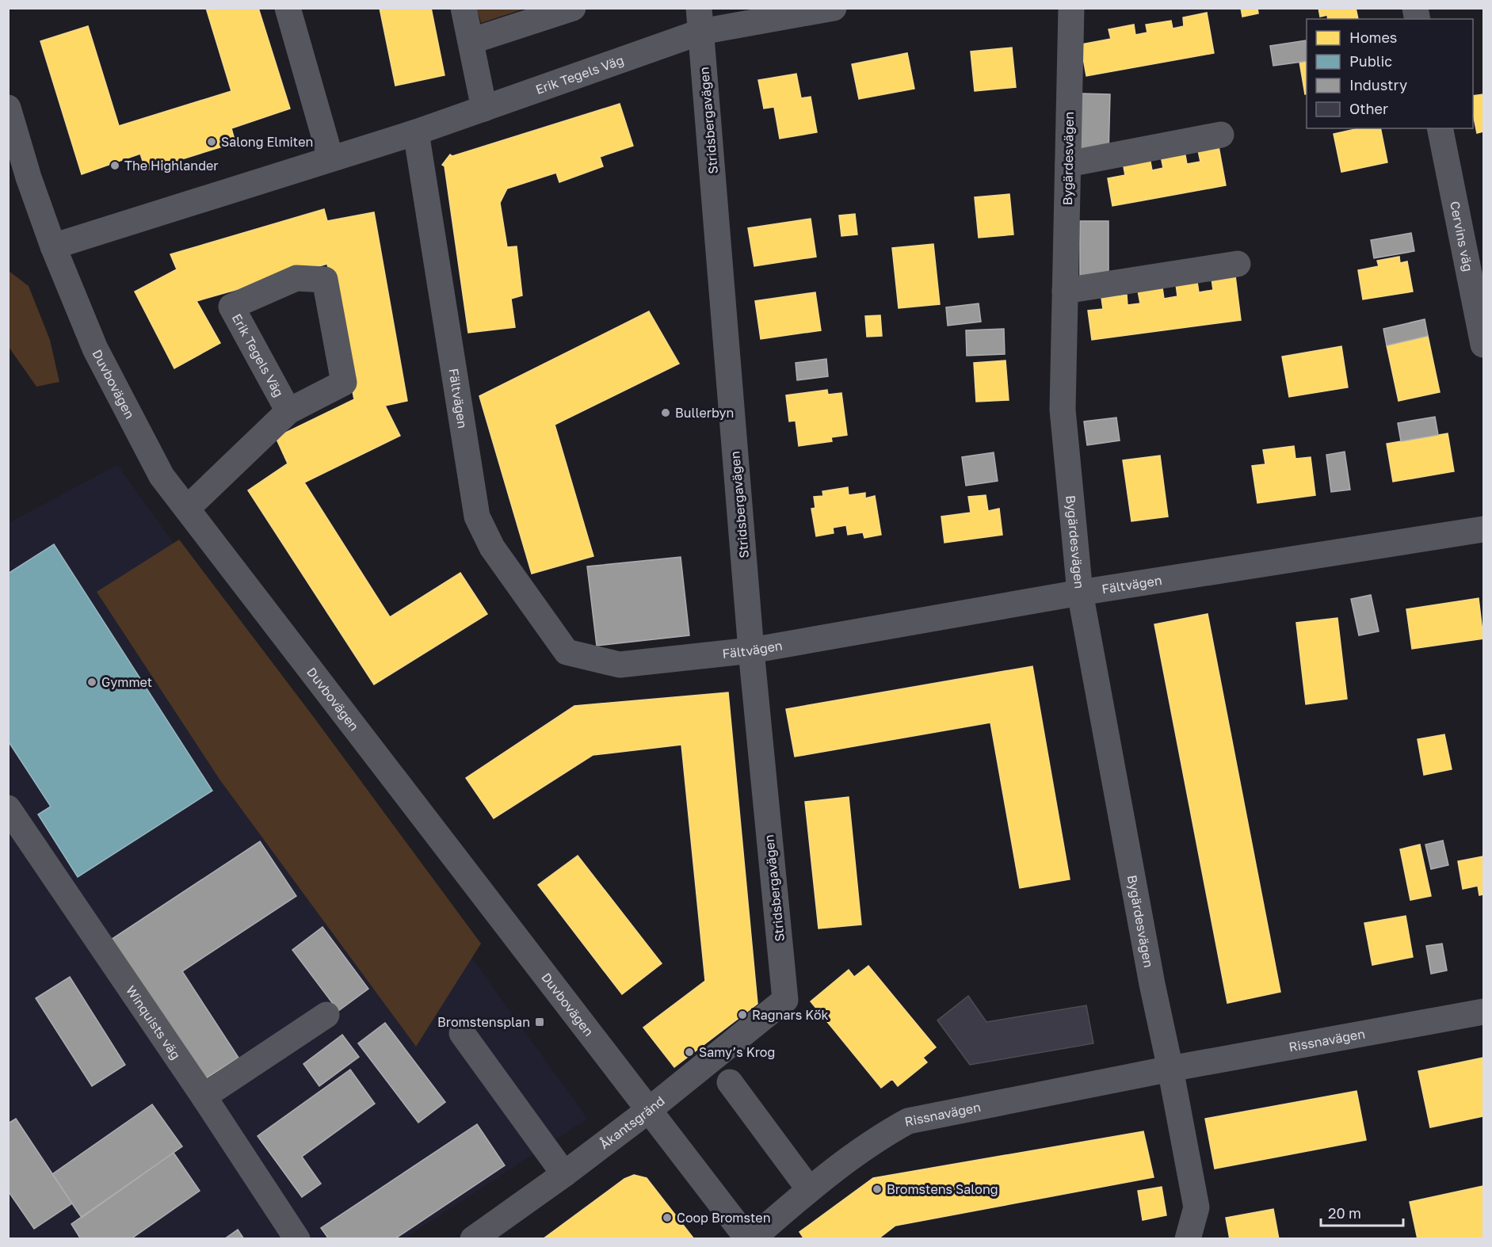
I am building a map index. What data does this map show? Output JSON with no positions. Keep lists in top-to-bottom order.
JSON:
{
  "streets": {
    "street": [
      "Erik Tegels Väg",
      "Stridsbergavägen",
      "Bygärdesvägen",
      "Cervins väg",
      "Duvbovägen",
      "Fältvägen",
      "Winquists väg",
      "Rissnavägen",
      "Åkantsgränd"
    ]
  },
  "crossings": [
    ["Erik Tegels Väg", "Stridsbergavägen"],
    ["Erik Tegels Väg", "Duvbovägen"],
    ["Erik Tegels Väg", "Fältvägen"],
    ["Stridsbergavägen", "Fältvägen"],
    ["Stridsbergavägen", "Åkantsgränd"],
    ["Bygärdesvägen", "Fältvägen"],
    ["Bygärdesvägen", "Rissnavägen"],
    ["Duvbovägen", "Åkantsgränd"]
  ],
  "places": {
    "other": [
      "Salong Elmiten",
      "The Highlander",
      "Bullerbyn",
      "Gymmet",
      "Ragnars Kök",
      "Samy’s Krog",
      "Bromstens Salong",
      "Coop Bromsten"
    ],
    "transit": ["Bromstensplan"]
  },
  "legend": [
    "Homes",
    "Public",
    "Industry",
    "Other"
  ],
  "scale_bar": "20 m"
}
